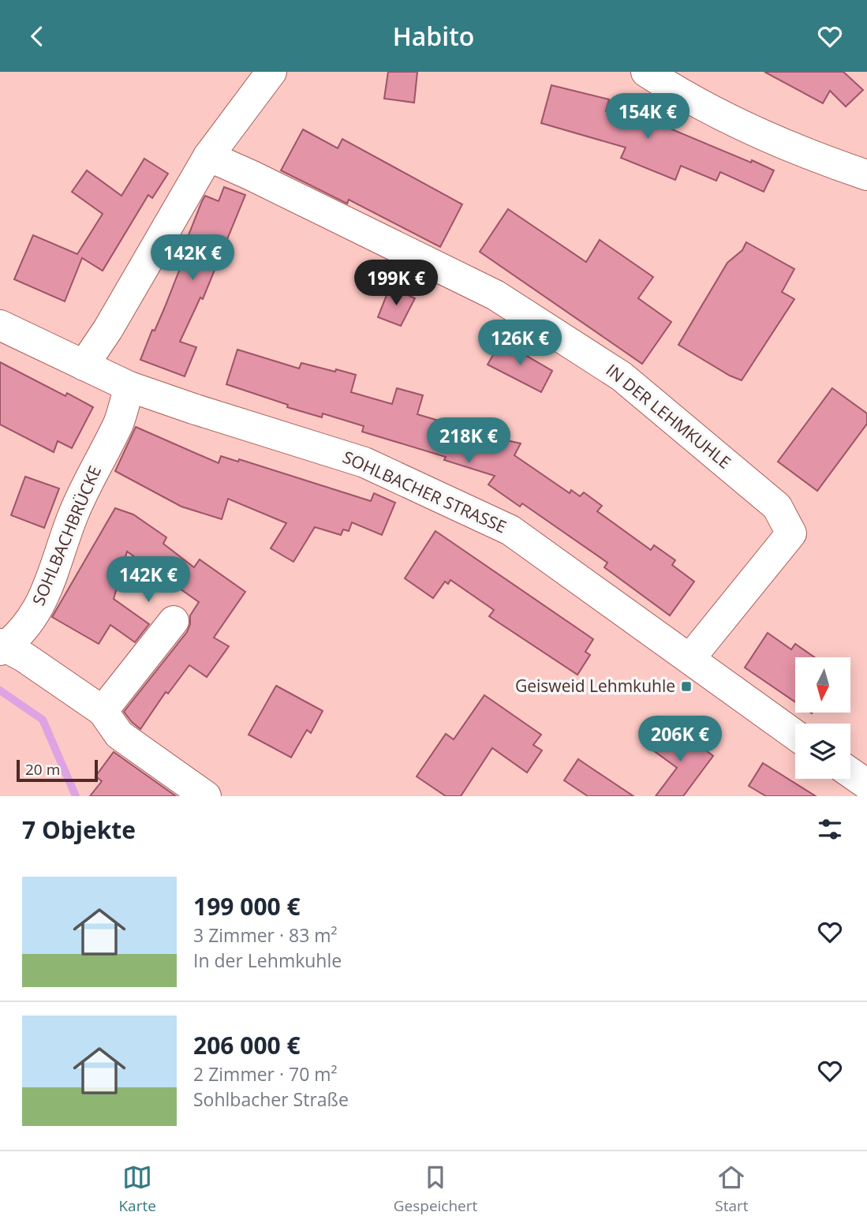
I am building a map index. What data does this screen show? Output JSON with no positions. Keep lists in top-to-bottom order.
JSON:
{
  "streets": {
    "street": ["IN DER LEHMKUHLE", "SOHLBACHER STRASSE", "SOHLBACHBRÜCKE"]
  },
  "crossings": [
    ["IN DER LEHMKUHLE", "SOHLBACHER STRASSE"],
    ["SOHLBACHER STRASSE", "SOHLBACHBRÜCKE"]
  ],
  "places": {
    "transit": ["Geisweid Lehmkuhle"]
  },
  "scale_bar": "20 m",
  "north": "bottom",
  "page": {
    "header": "Habito",
    "price": [
      "154K €",
      "142K €",
      "199K €",
      "126K €",
      "218K €",
      "142K €",
      "206K €"
    ],
    "scale": "20 m",
    "heading": "7 Objekte",
    "list": [
      {
        "name": "199 000 €",
        "note": "3 Zimmer · 83 m² · In der Lehmkuhle"
      },
      {
        "name": "206 000 €",
        "note": "2 Zimmer · 70 m² · Sohlbacher Straße"
      }
    ],
    "tabs": ["Karte", "Gespeichert", "Start"]
  }
}
